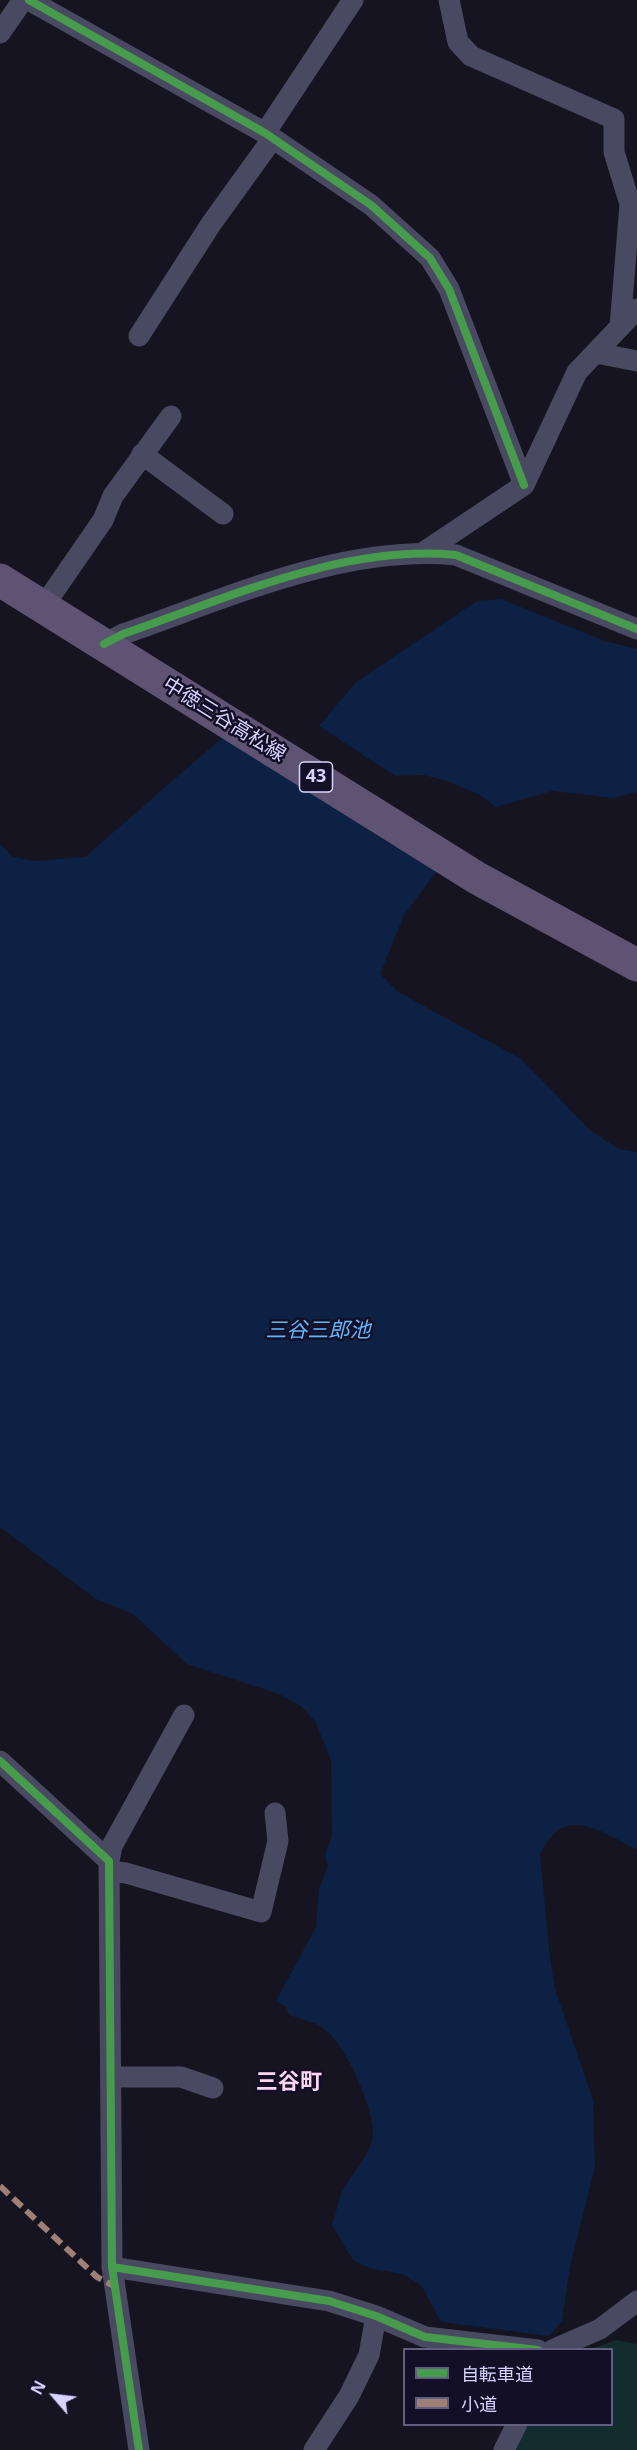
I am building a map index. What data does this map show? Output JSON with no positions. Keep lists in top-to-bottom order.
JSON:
{
  "streets": {
    "main road": ["中徳三谷高松線", "43"]
  },
  "districts": ["三谷町"],
  "water": ["三谷三郎池"],
  "legend": ["自転車道", "小道"],
  "north": "top left"
}
